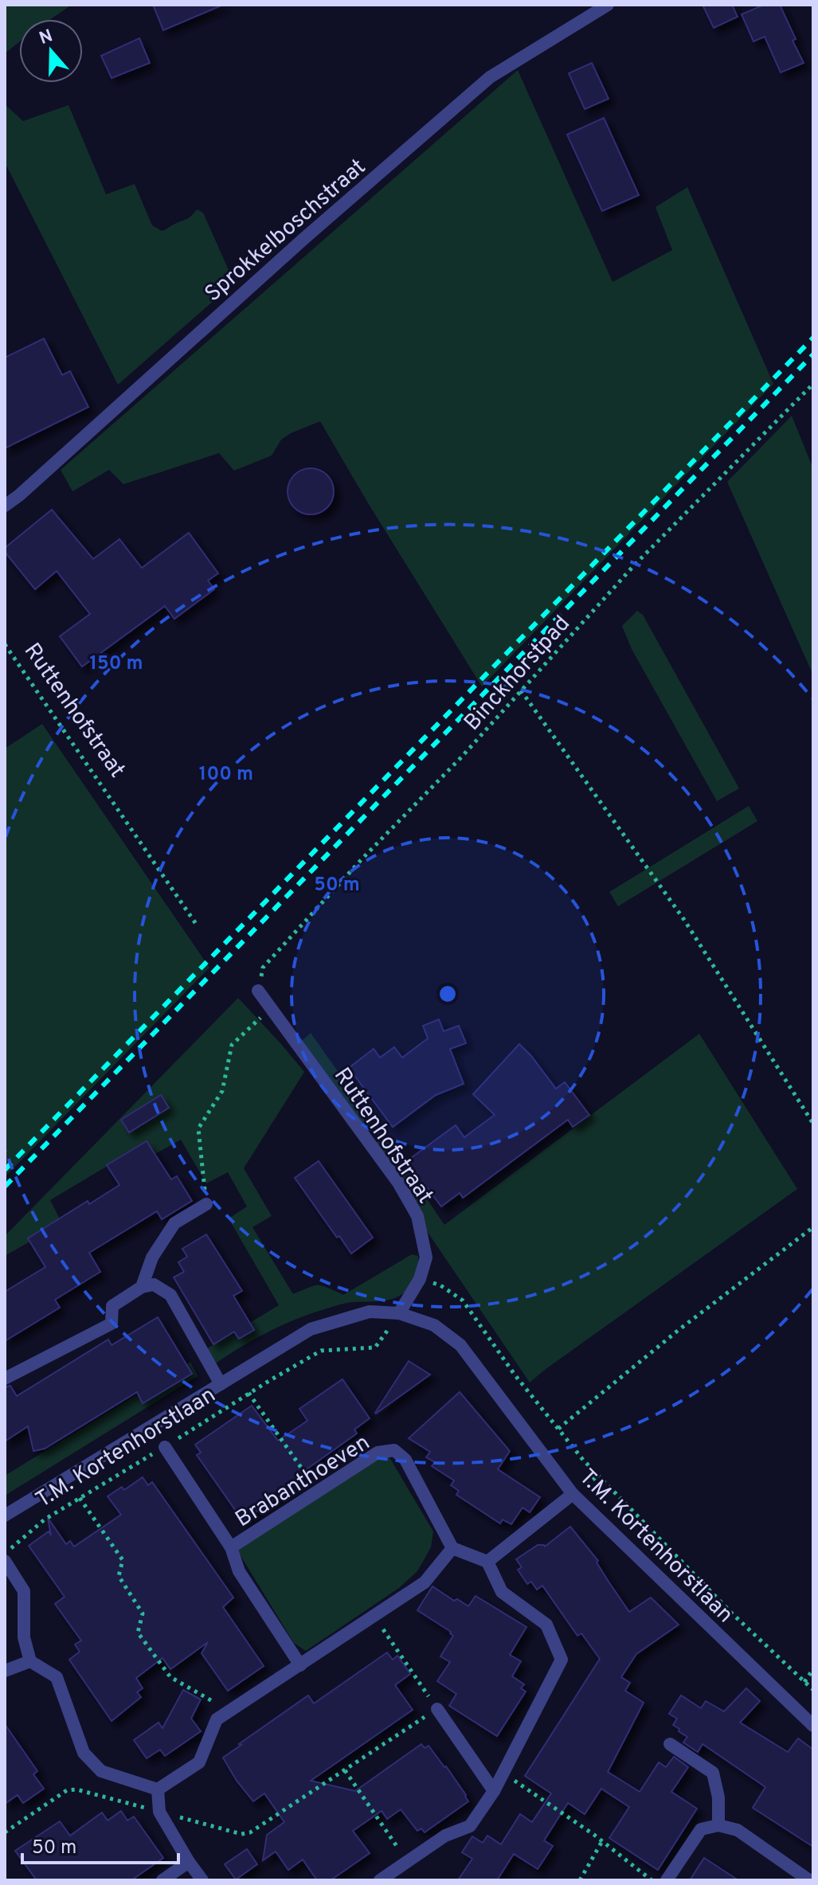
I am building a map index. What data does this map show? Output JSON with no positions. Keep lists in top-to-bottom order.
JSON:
{
  "streets": {
    "street": [
      "Sprokkelboschstraat",
      "Ruttenhofstraat",
      "T.M. Kortenhorstlaan",
      "Brabanthoeven"
    ],
    "path": ["Binckhorstpad"]
  },
  "crossings": [
    ["Binckhorstpad", "Ruttenhofstraat"],
    ["Ruttenhofstraat", "T.M. Kortenhorstlaan"],
    ["T.M. Kortenhorstlaan", "Brabanthoeven"]
  ],
  "scale_bar": "50 m",
  "north": "top",
  "rings": ["150 m", "100 m", "50 m"]
}
